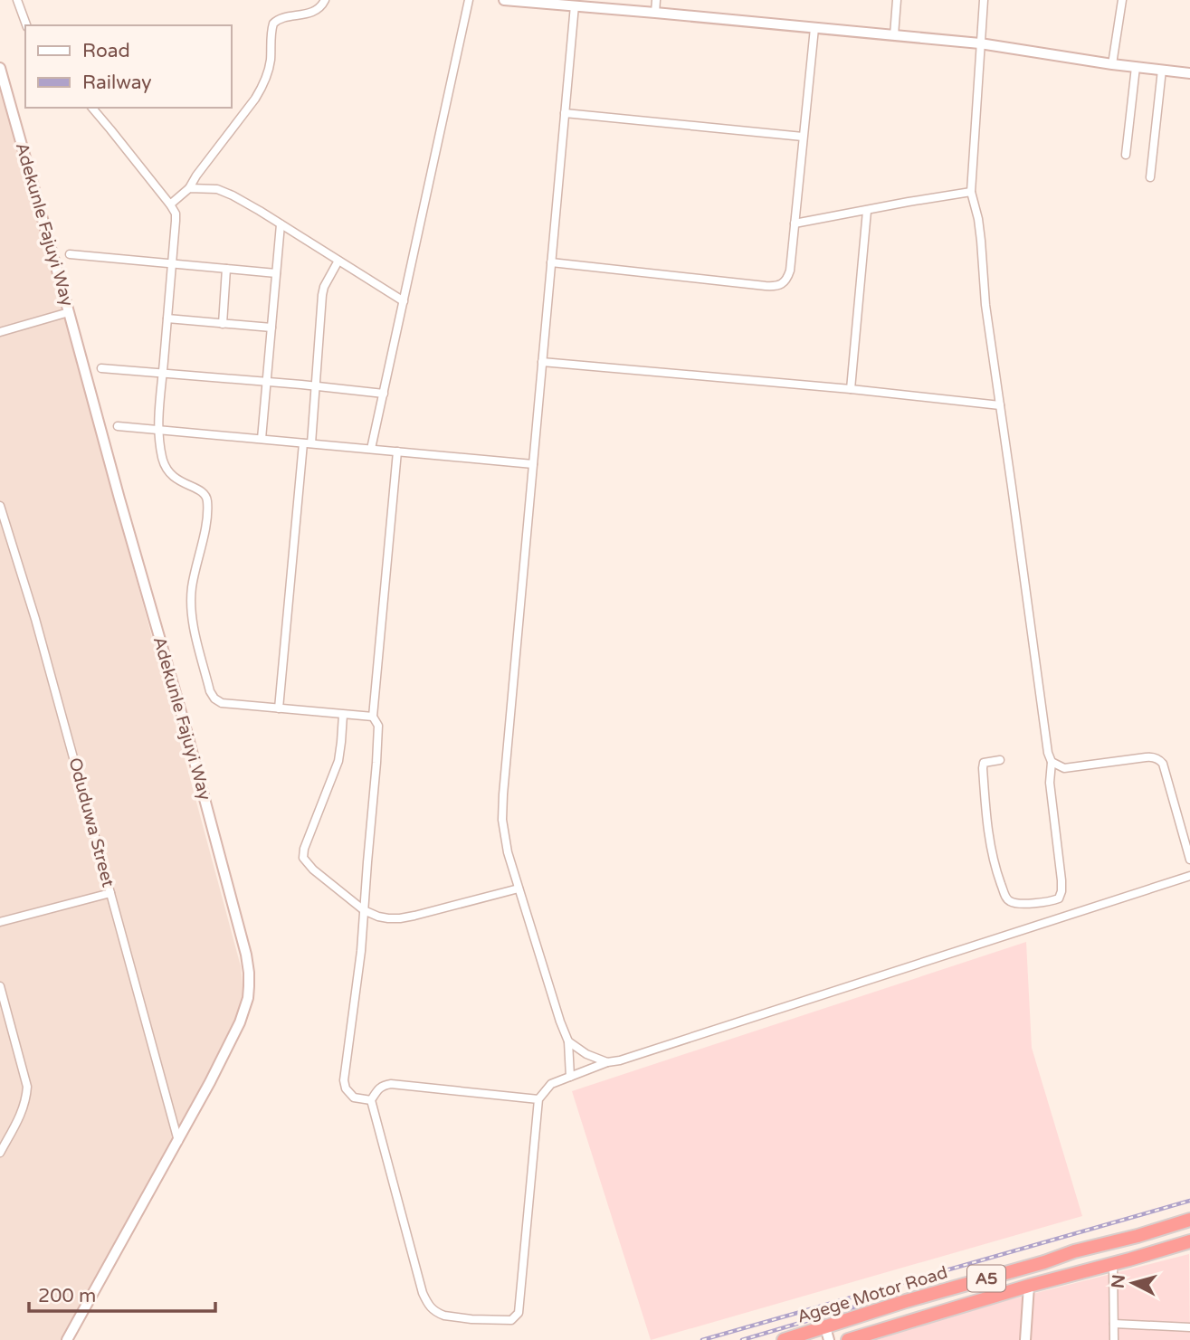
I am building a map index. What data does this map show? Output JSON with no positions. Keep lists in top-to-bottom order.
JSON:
{
  "streets": {
    "highway": ["A5", "Agege Motor Road"],
    "street": ["Adekunle Fajuyi Way", "Oduduwa Street"]
  },
  "crossings": [
    ["Adekunle Fajuyi Way", "Oduduwa Street"]
  ],
  "legend": ["Road", "Railway"],
  "scale_bar": "200 m",
  "north": "left"
}
